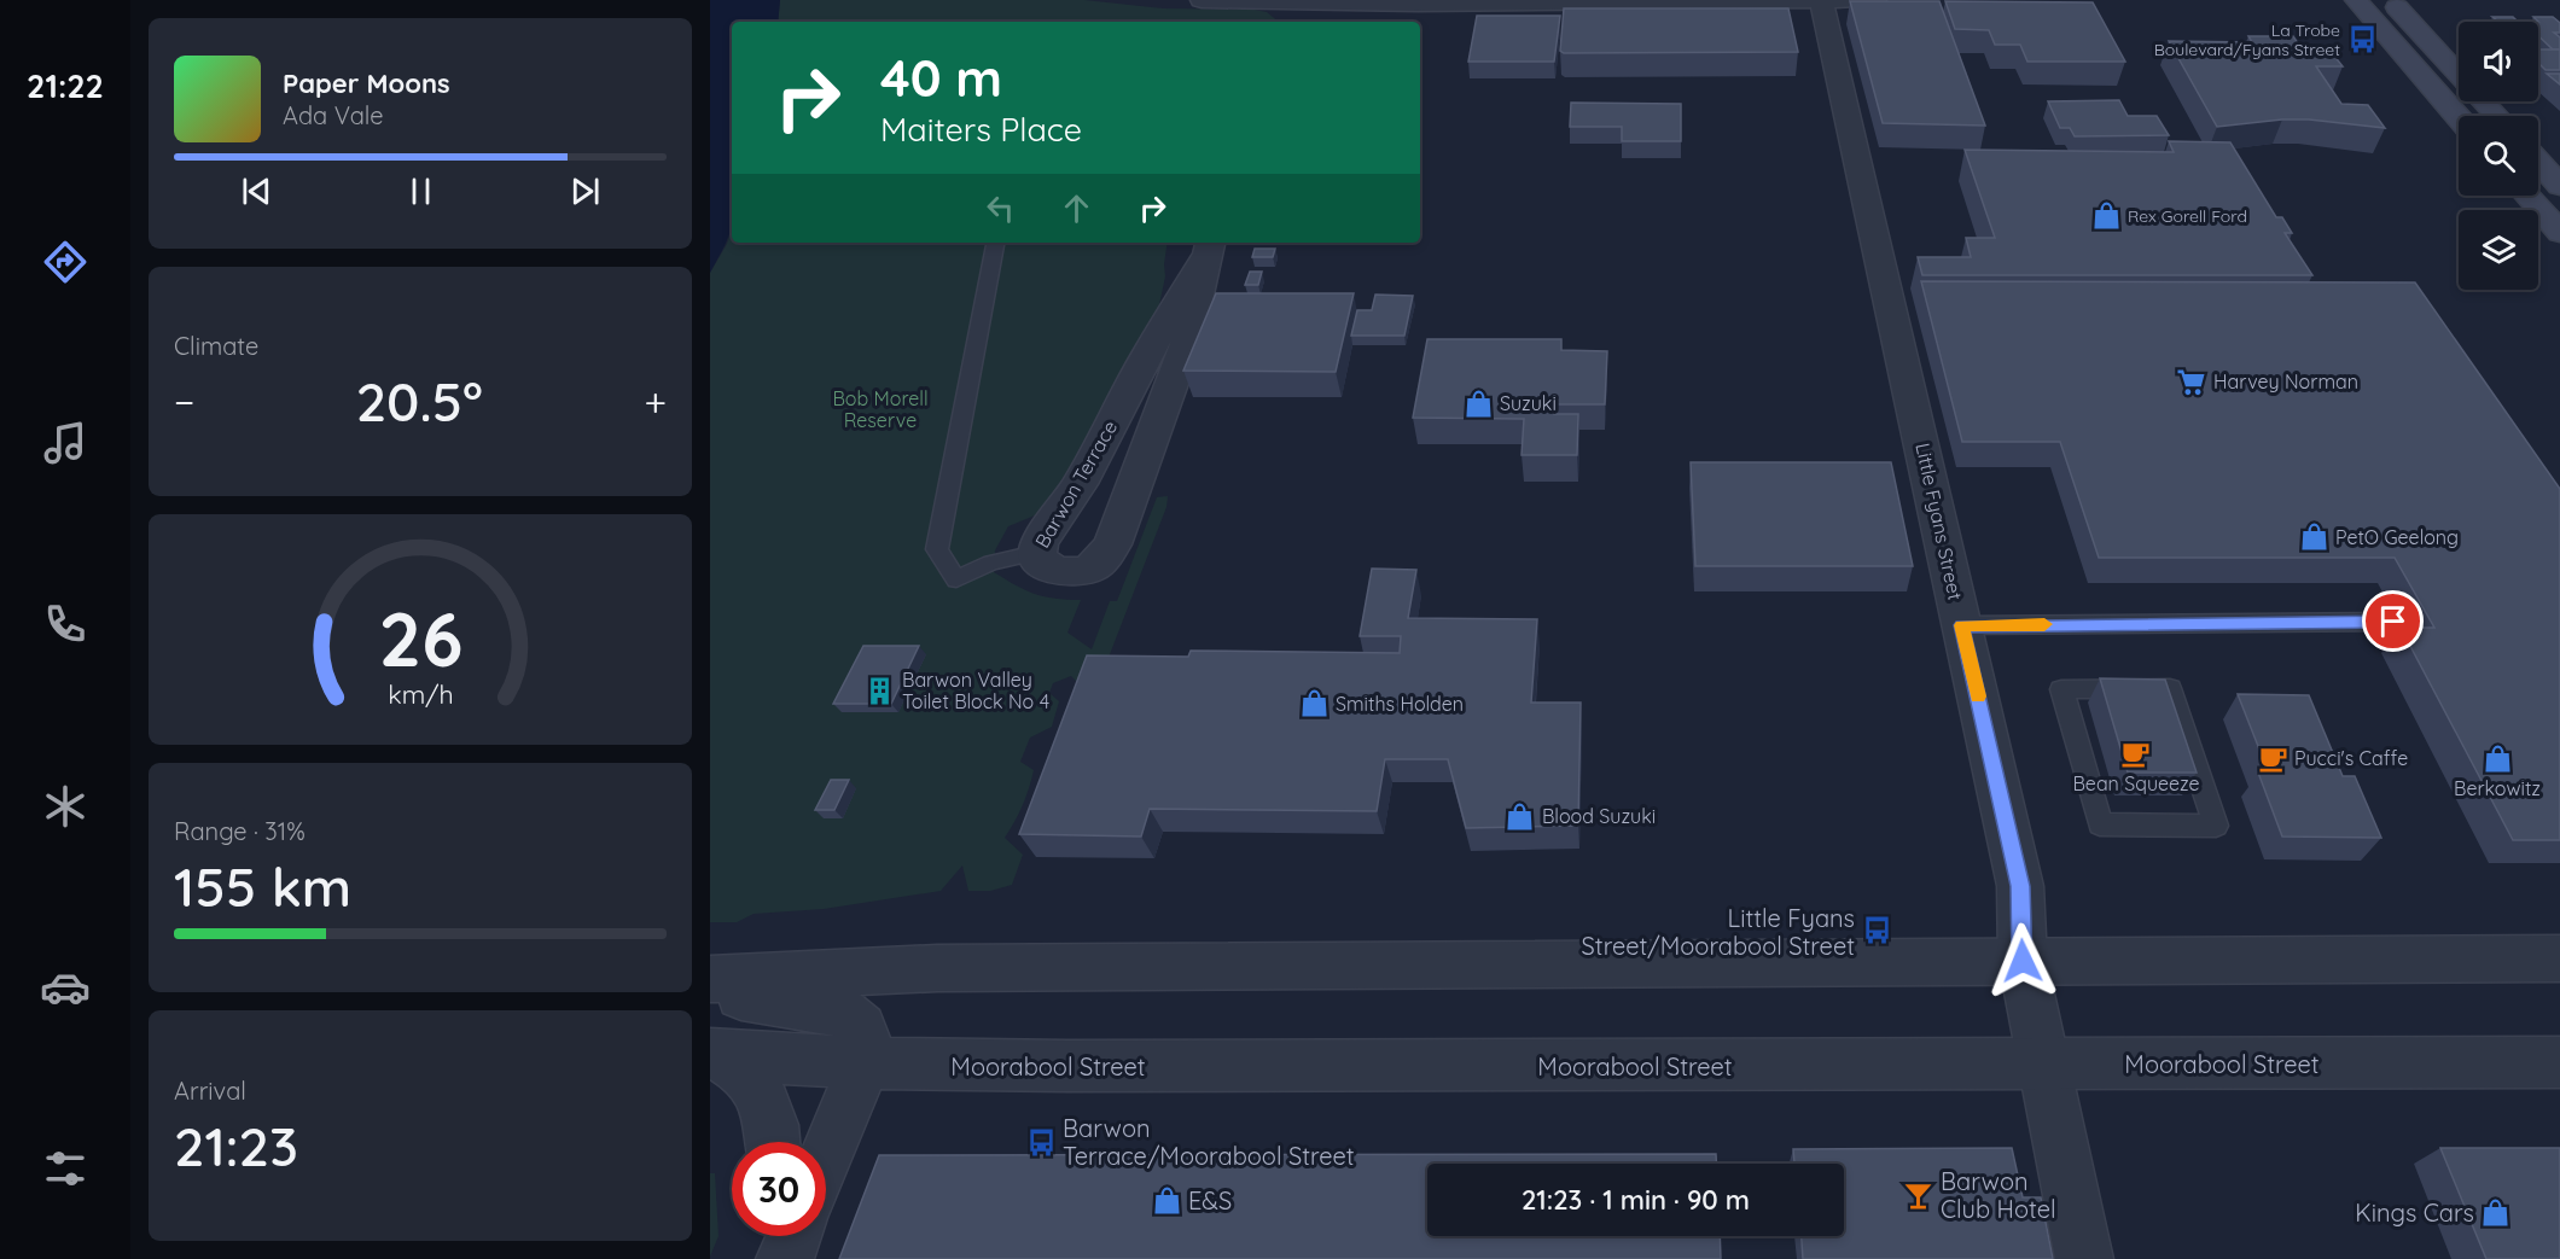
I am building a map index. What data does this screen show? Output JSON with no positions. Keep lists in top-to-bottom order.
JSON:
{
  "streets": {
    "street": ["Barwon Terrace", "Little Fyans Street", "Moorabool Street"]
  },
  "crossings": [
    ["Little Fyans Street", "Moorabool Street"]
  ],
  "parks": ["Bob Morell Reserve"],
  "places": {
    "bus stop": ["La Trobe Boulevard/Fyans Street", "Little Fyans Street/Moorabool Street", "Barwon Terrace/Moorabool Street"],
    "shop": [
      "Rex Gorell Ford",
      "Suzuki",
      "PetO Geelong",
      "Smiths Holden",
      "Berkowitz",
      "Blood Suzuki",
      "E&S",
      "Kings Cars"
    ],
    "supermarket": ["Harvey Norman"],
    "building": ["Barwon Valley Toilet Block No 4"],
    "cafe": ["Bean Squeeze", "Pucci's Caffe"],
    "bar": ["Barwon Club Hotel"]
  },
  "page": {
    "tabs": "21:22",
    "turn": ["40 m", "Maiters Place"],
    "song": ["Paper Moons", "Ada Vale"],
    "tile": [
      "Climate",
      ["Range · 31%", "155 km"],
      ["Arrival", "21:23"]
    ],
    "heat": ["−", "20.5°", "+"],
    "limit": "30",
    "trip": "21:23 · 1 min · 90 m",
    "gauge": ["26", "km/h"]
  }
}
